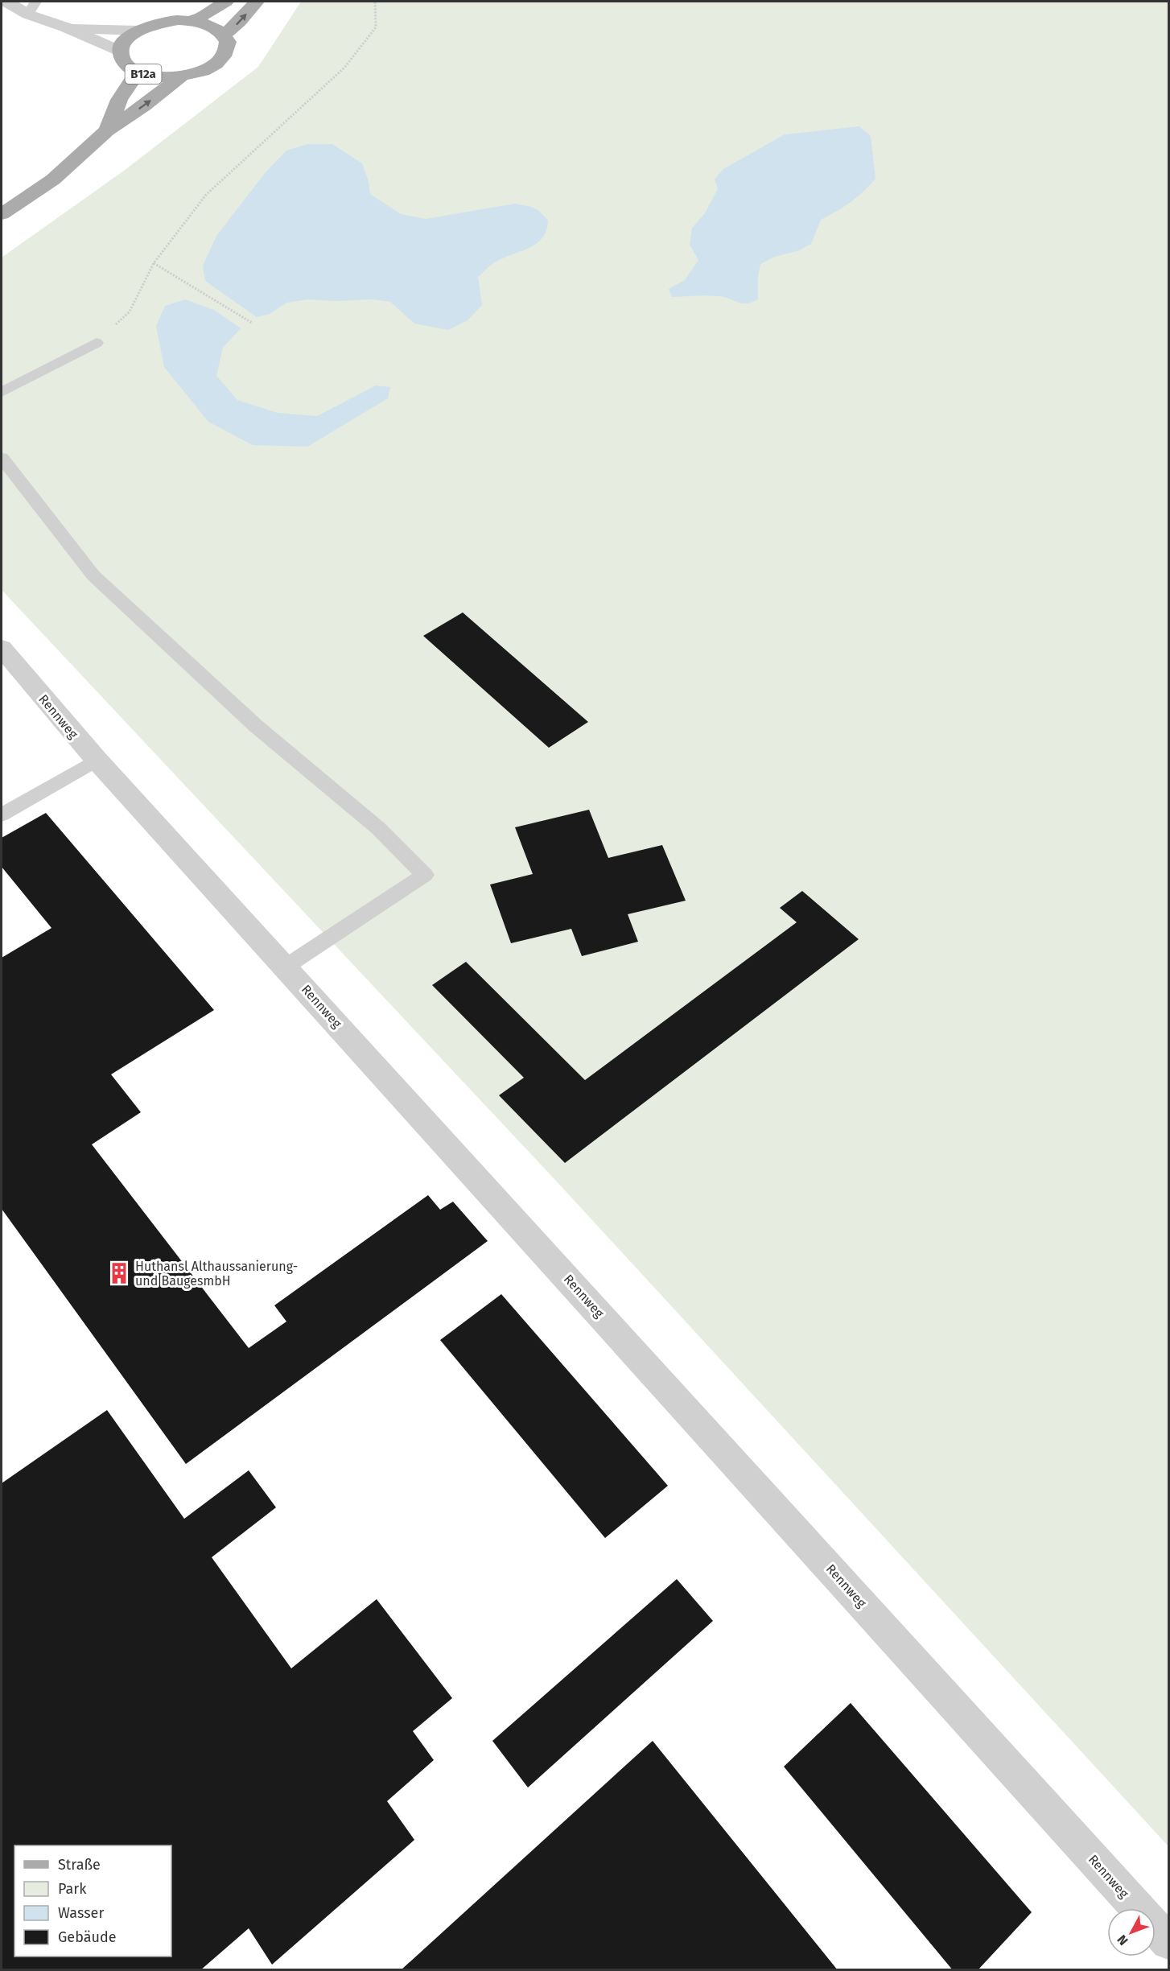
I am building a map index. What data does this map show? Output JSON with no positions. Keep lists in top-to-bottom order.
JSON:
{
  "streets": {
    "main road": ["B12a"],
    "street": ["Rennweg"]
  },
  "places": {
    "building": ["Huthansl Althaussanierung- und BaugesmbH"]
  },
  "legend": [
    "Straße",
    "Park",
    "Wasser",
    "Gebäude"
  ],
  "north": "bottom left"
}
